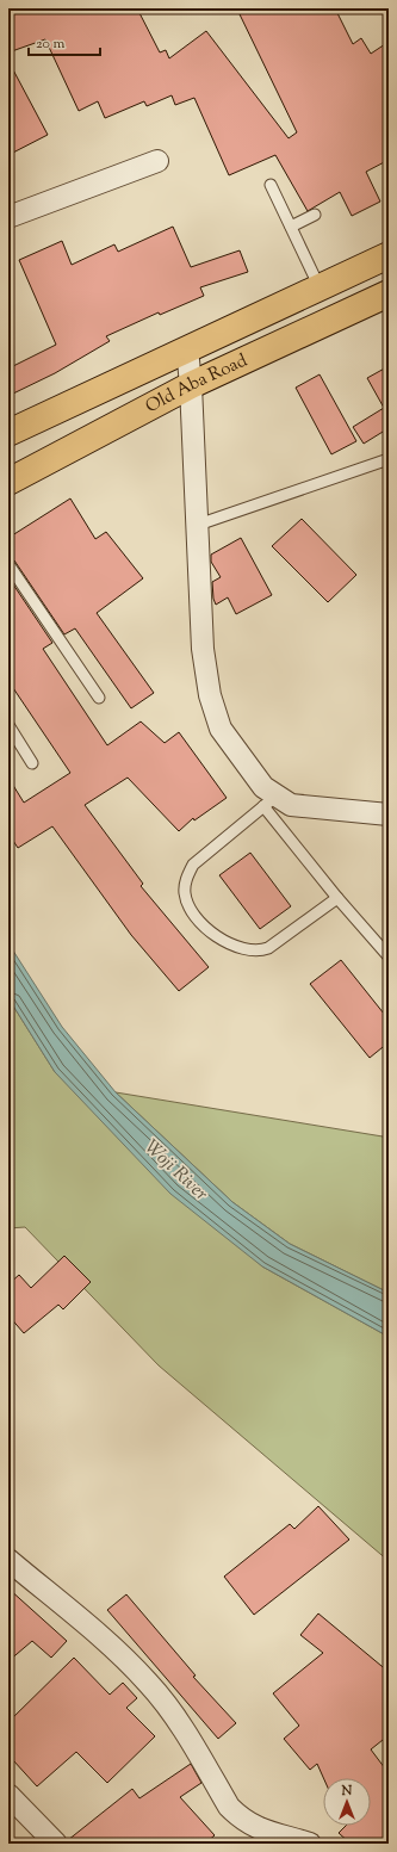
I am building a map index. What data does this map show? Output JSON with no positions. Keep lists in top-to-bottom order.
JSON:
{
  "streets": {
    "main road": ["Old Aba Road"]
  },
  "water": ["Woji River"],
  "scale_bar": "20 m",
  "north": "top"
}
